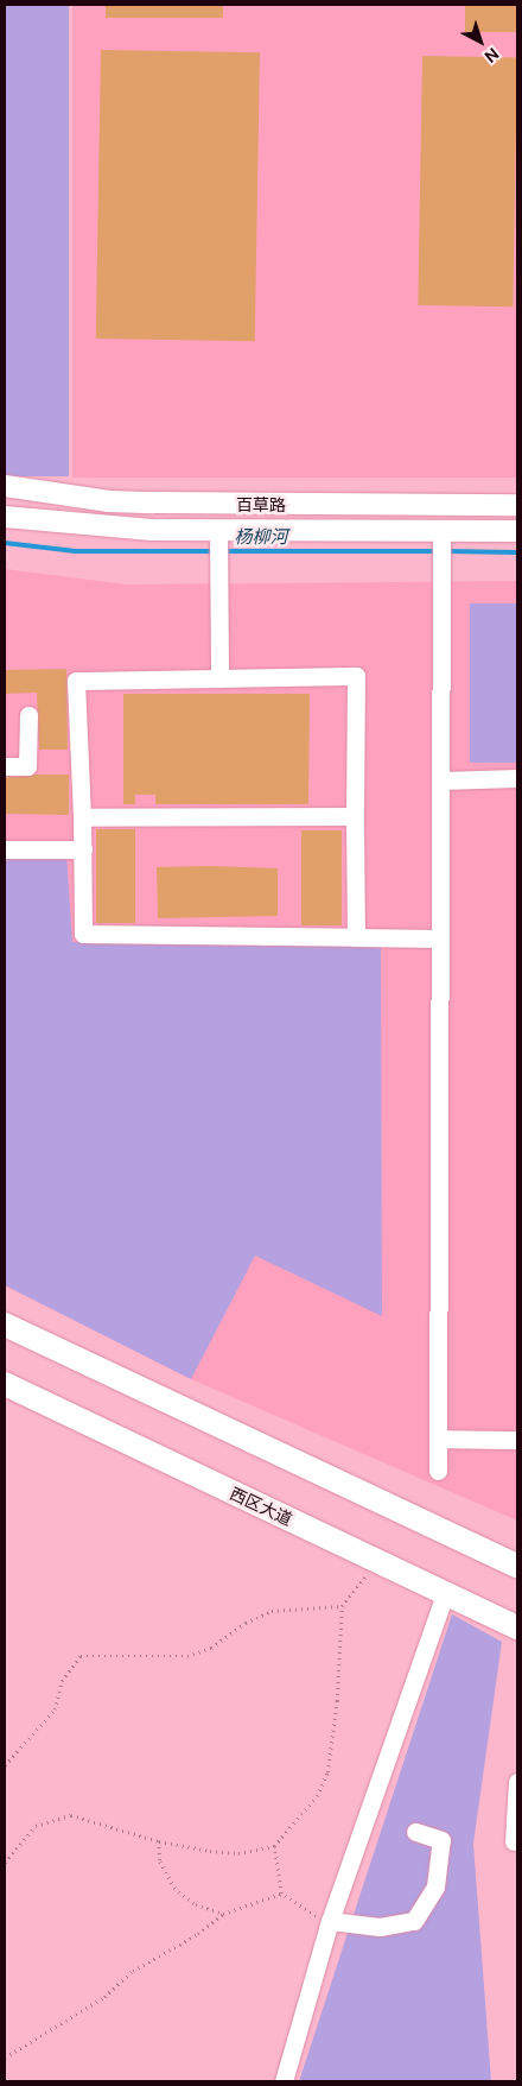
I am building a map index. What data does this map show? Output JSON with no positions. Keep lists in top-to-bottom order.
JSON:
{
  "streets": {
    "main road": ["西区大道"],
    "street": ["百草路"]
  },
  "water": ["杨柳河"],
  "north": "bottom right"
}
